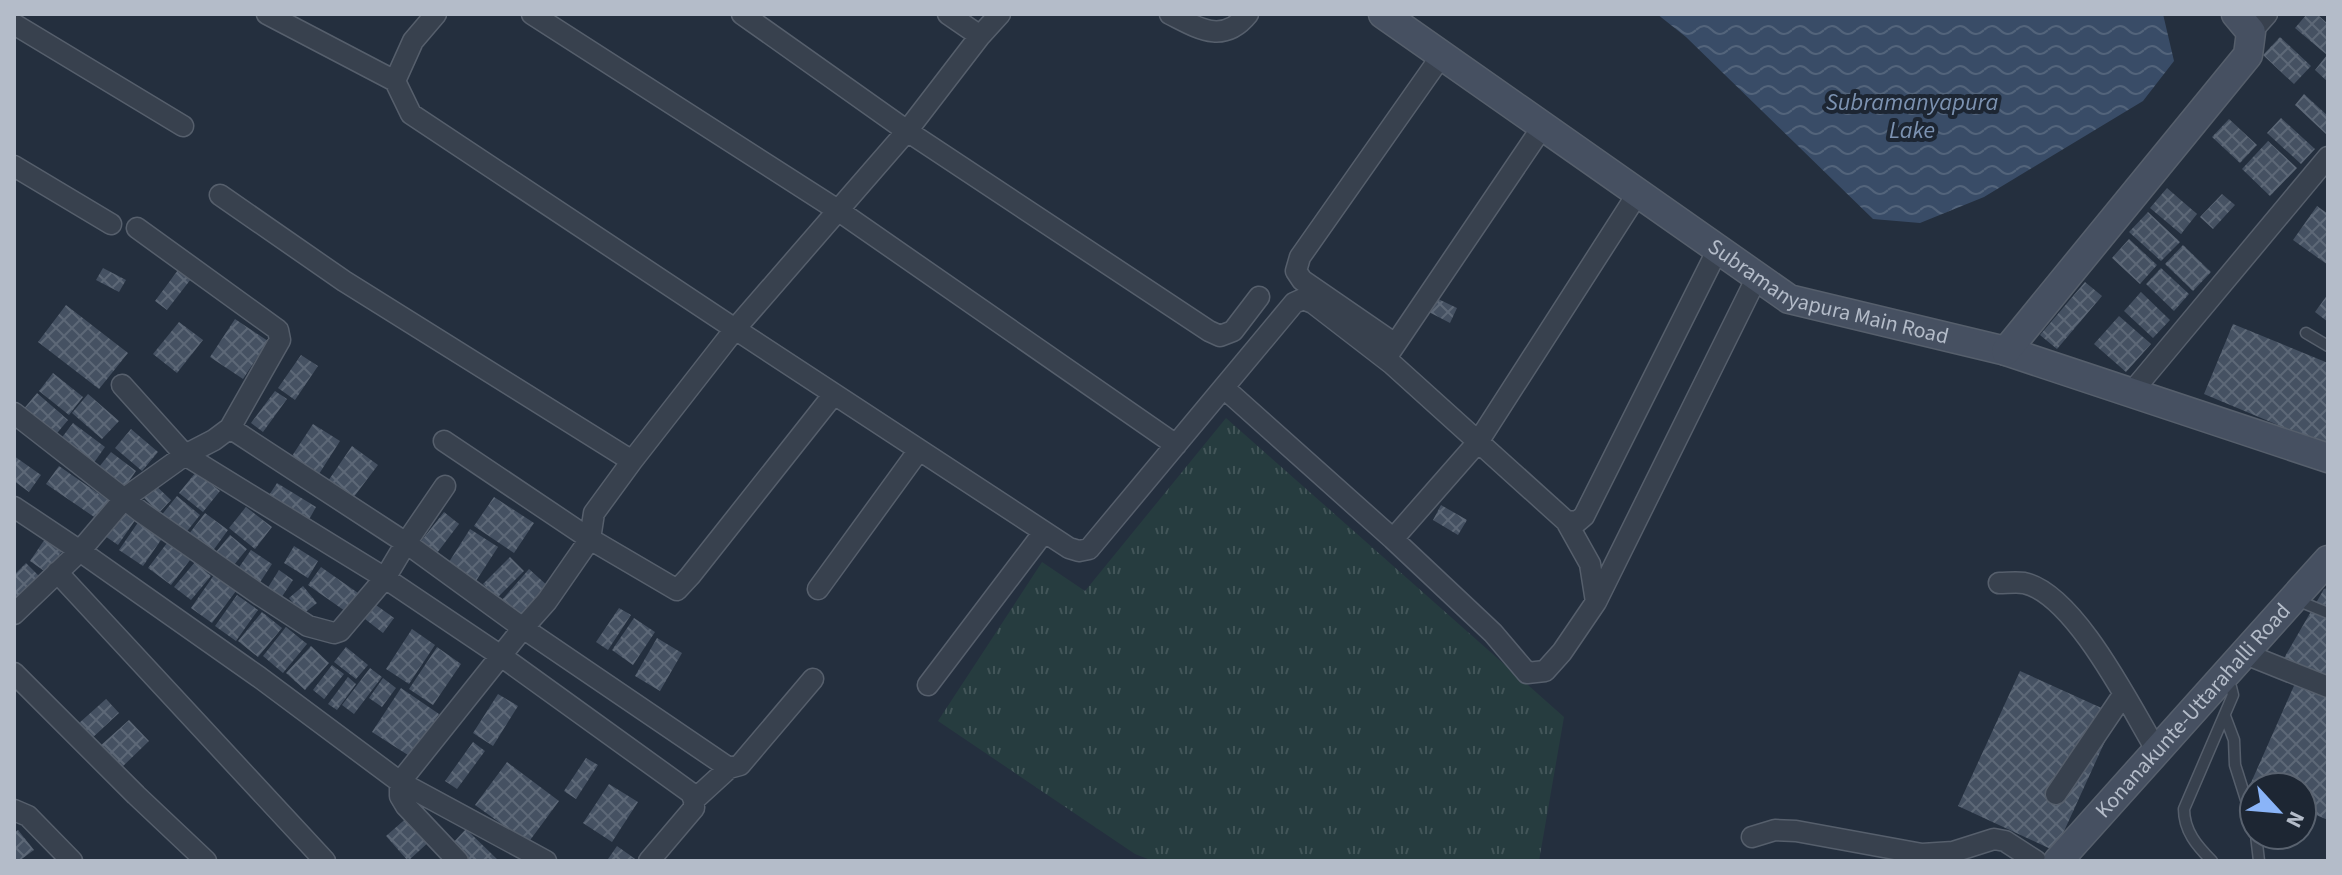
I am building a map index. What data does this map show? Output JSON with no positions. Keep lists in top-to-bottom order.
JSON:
{
  "streets": {
    "street": ["Subramanyapura Main Road", "Konanakunte-Uttarahalli Road"]
  },
  "water": ["Subramanyapura Lake"],
  "north": "bottom right"
}
